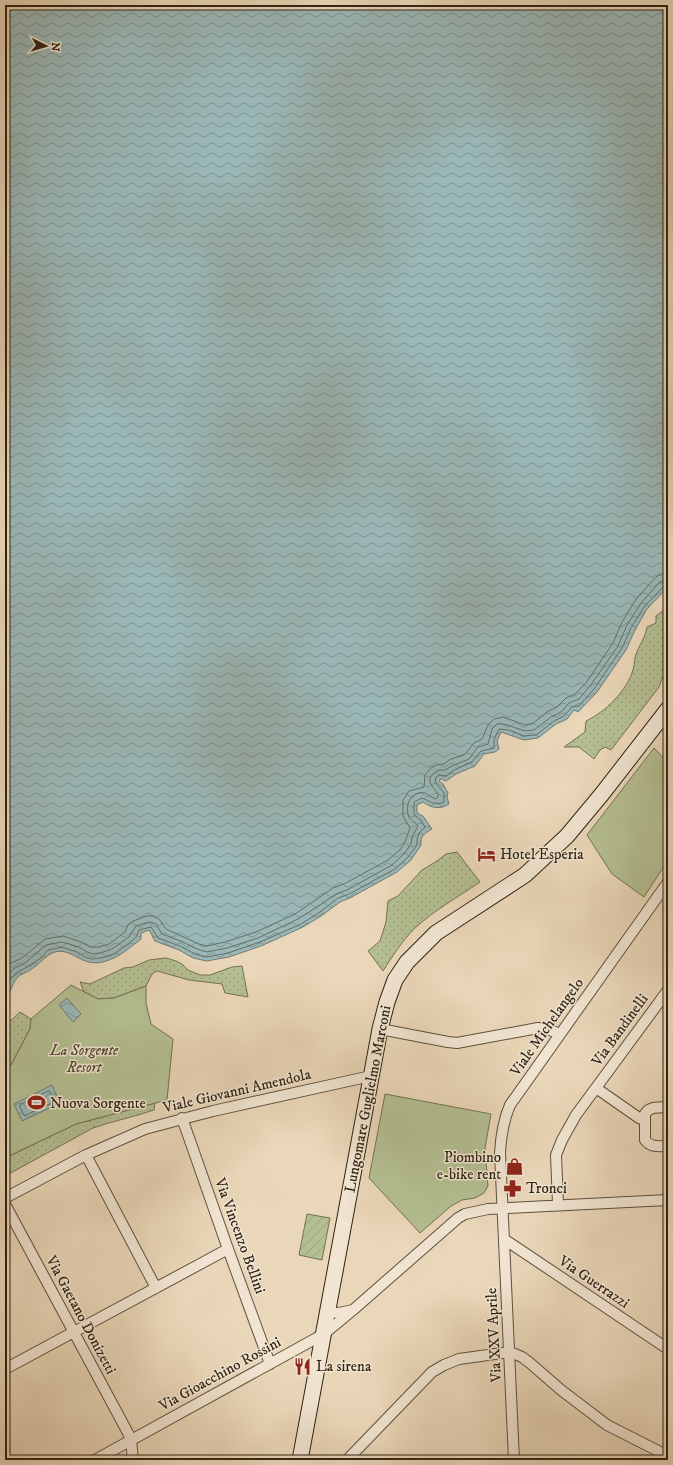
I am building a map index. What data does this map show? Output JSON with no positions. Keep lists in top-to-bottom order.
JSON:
{
  "streets": {
    "street": [
      "Viale Michelangelo",
      "Via Bandinelli",
      "Viale Giovanni Amendola",
      "Lungomare Guglielmo Marconi",
      "Via Vincenzo Bellini",
      "Via Guerrazzi",
      "Via Gaetano Donizetti",
      "Via XXV Aprile",
      "Via Gioacchino Rossini"
    ]
  },
  "crossings": [
    ["Viale Michelangelo", "Via XXV Aprile"],
    ["Viale Michelangelo", "Via Gioacchino Rossini"],
    ["Via Bandinelli", "Via Gioacchino Rossini"],
    ["Viale Giovanni Amendola", "Lungomare Guglielmo Marconi"],
    ["Viale Giovanni Amendola", "Via Vincenzo Bellini"],
    ["Lungomare Guglielmo Marconi", "Via Gioacchino Rossini"],
    ["Via Vincenzo Bellini", "Via Gioacchino Rossini"],
    ["Via Guerrazzi", "Via XXV Aprile"],
    ["Via Gaetano Donizetti", "Via Gioacchino Rossini"],
    ["Via XXV Aprile", "Via Gioacchino Rossini"]
  ],
  "parks": ["La Sorgente Resort"],
  "places": {
    "hotel": ["Hotel Esperia"],
    "sports": ["Nuova Sorgente"],
    "shop": ["Piombino e-bike rent"],
    "pharmacy": ["Tronci"],
    "restaurant": ["La sirena"]
  },
  "north": "right"
}
